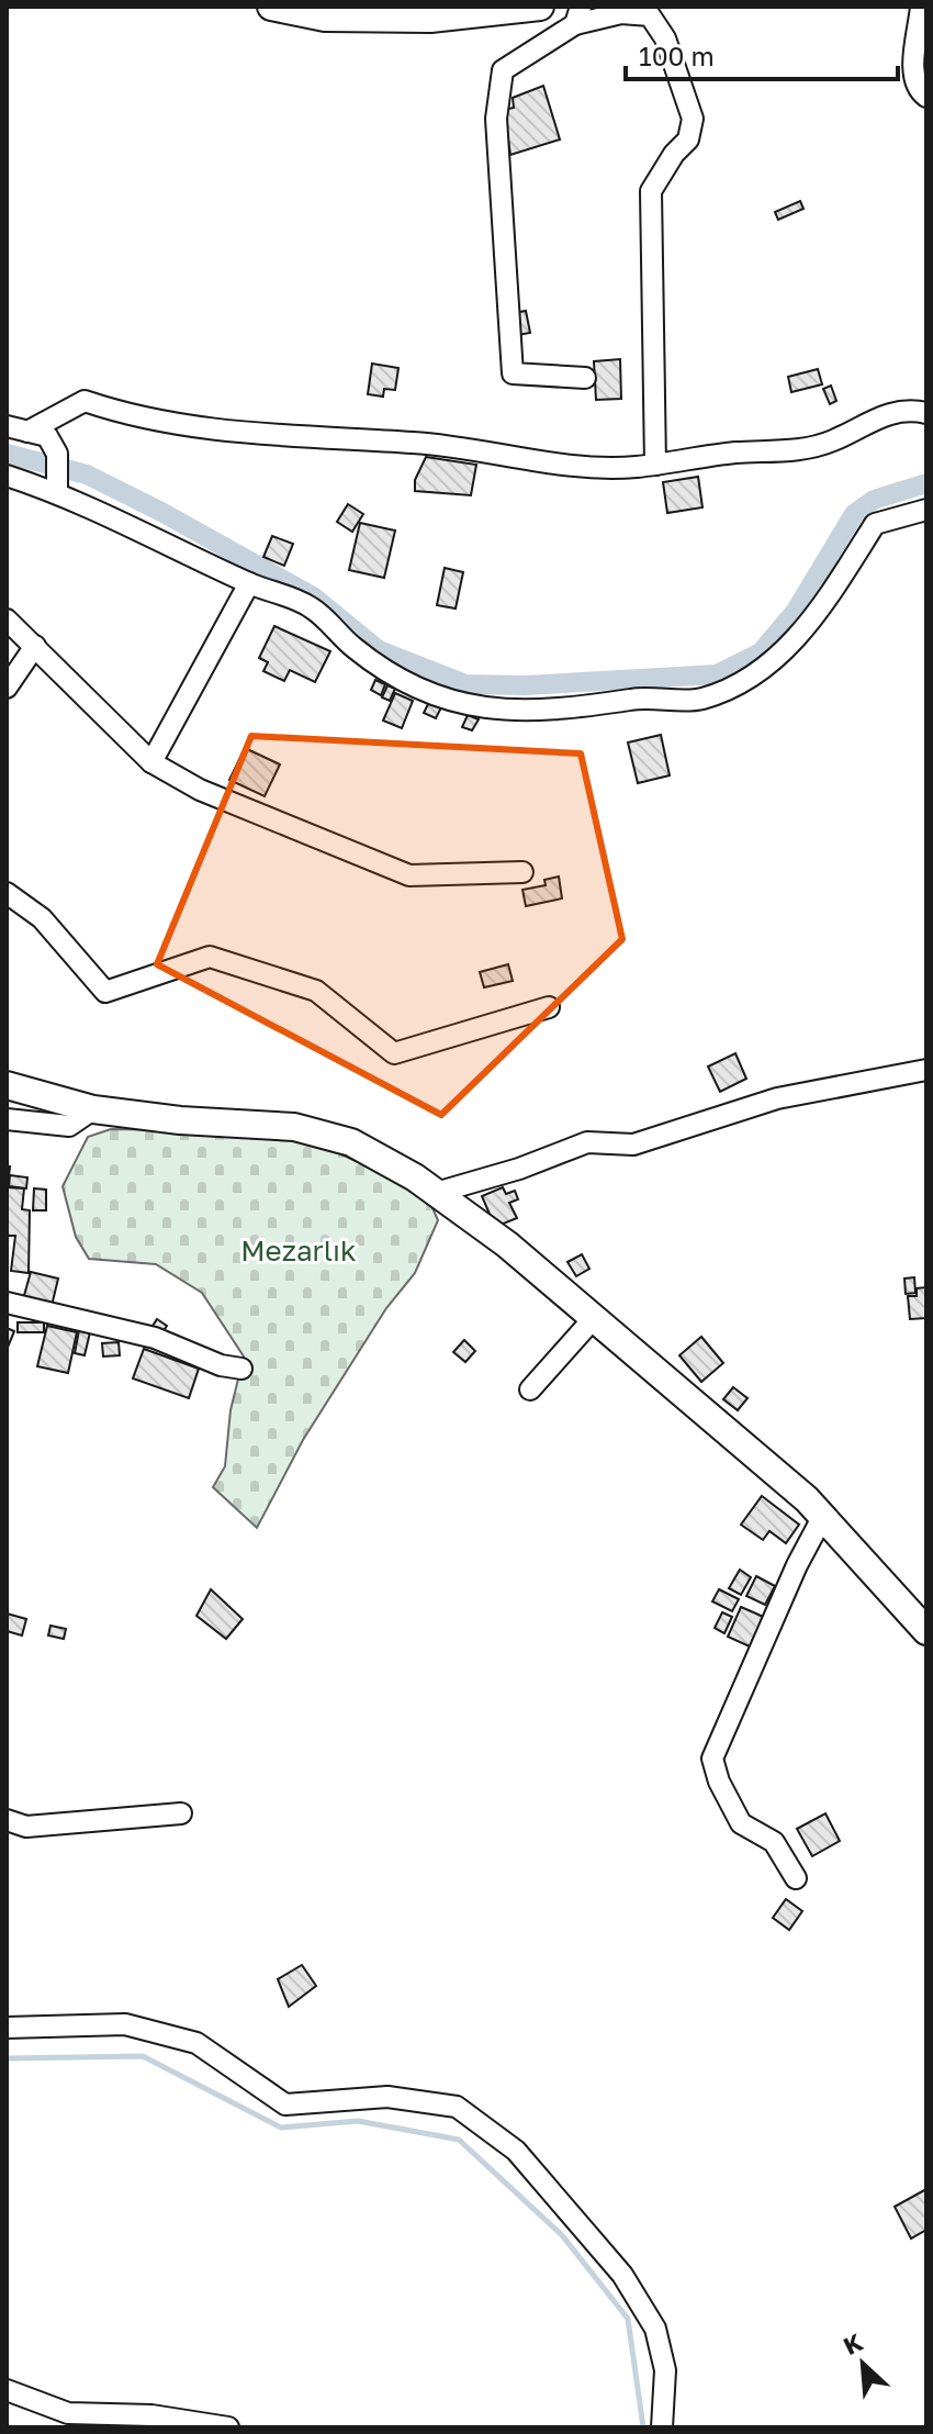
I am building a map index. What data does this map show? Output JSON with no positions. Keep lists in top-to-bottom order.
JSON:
{
  "parks": ["Mezarlık"],
  "scale_bar": "100 m",
  "north": "top left"
}
